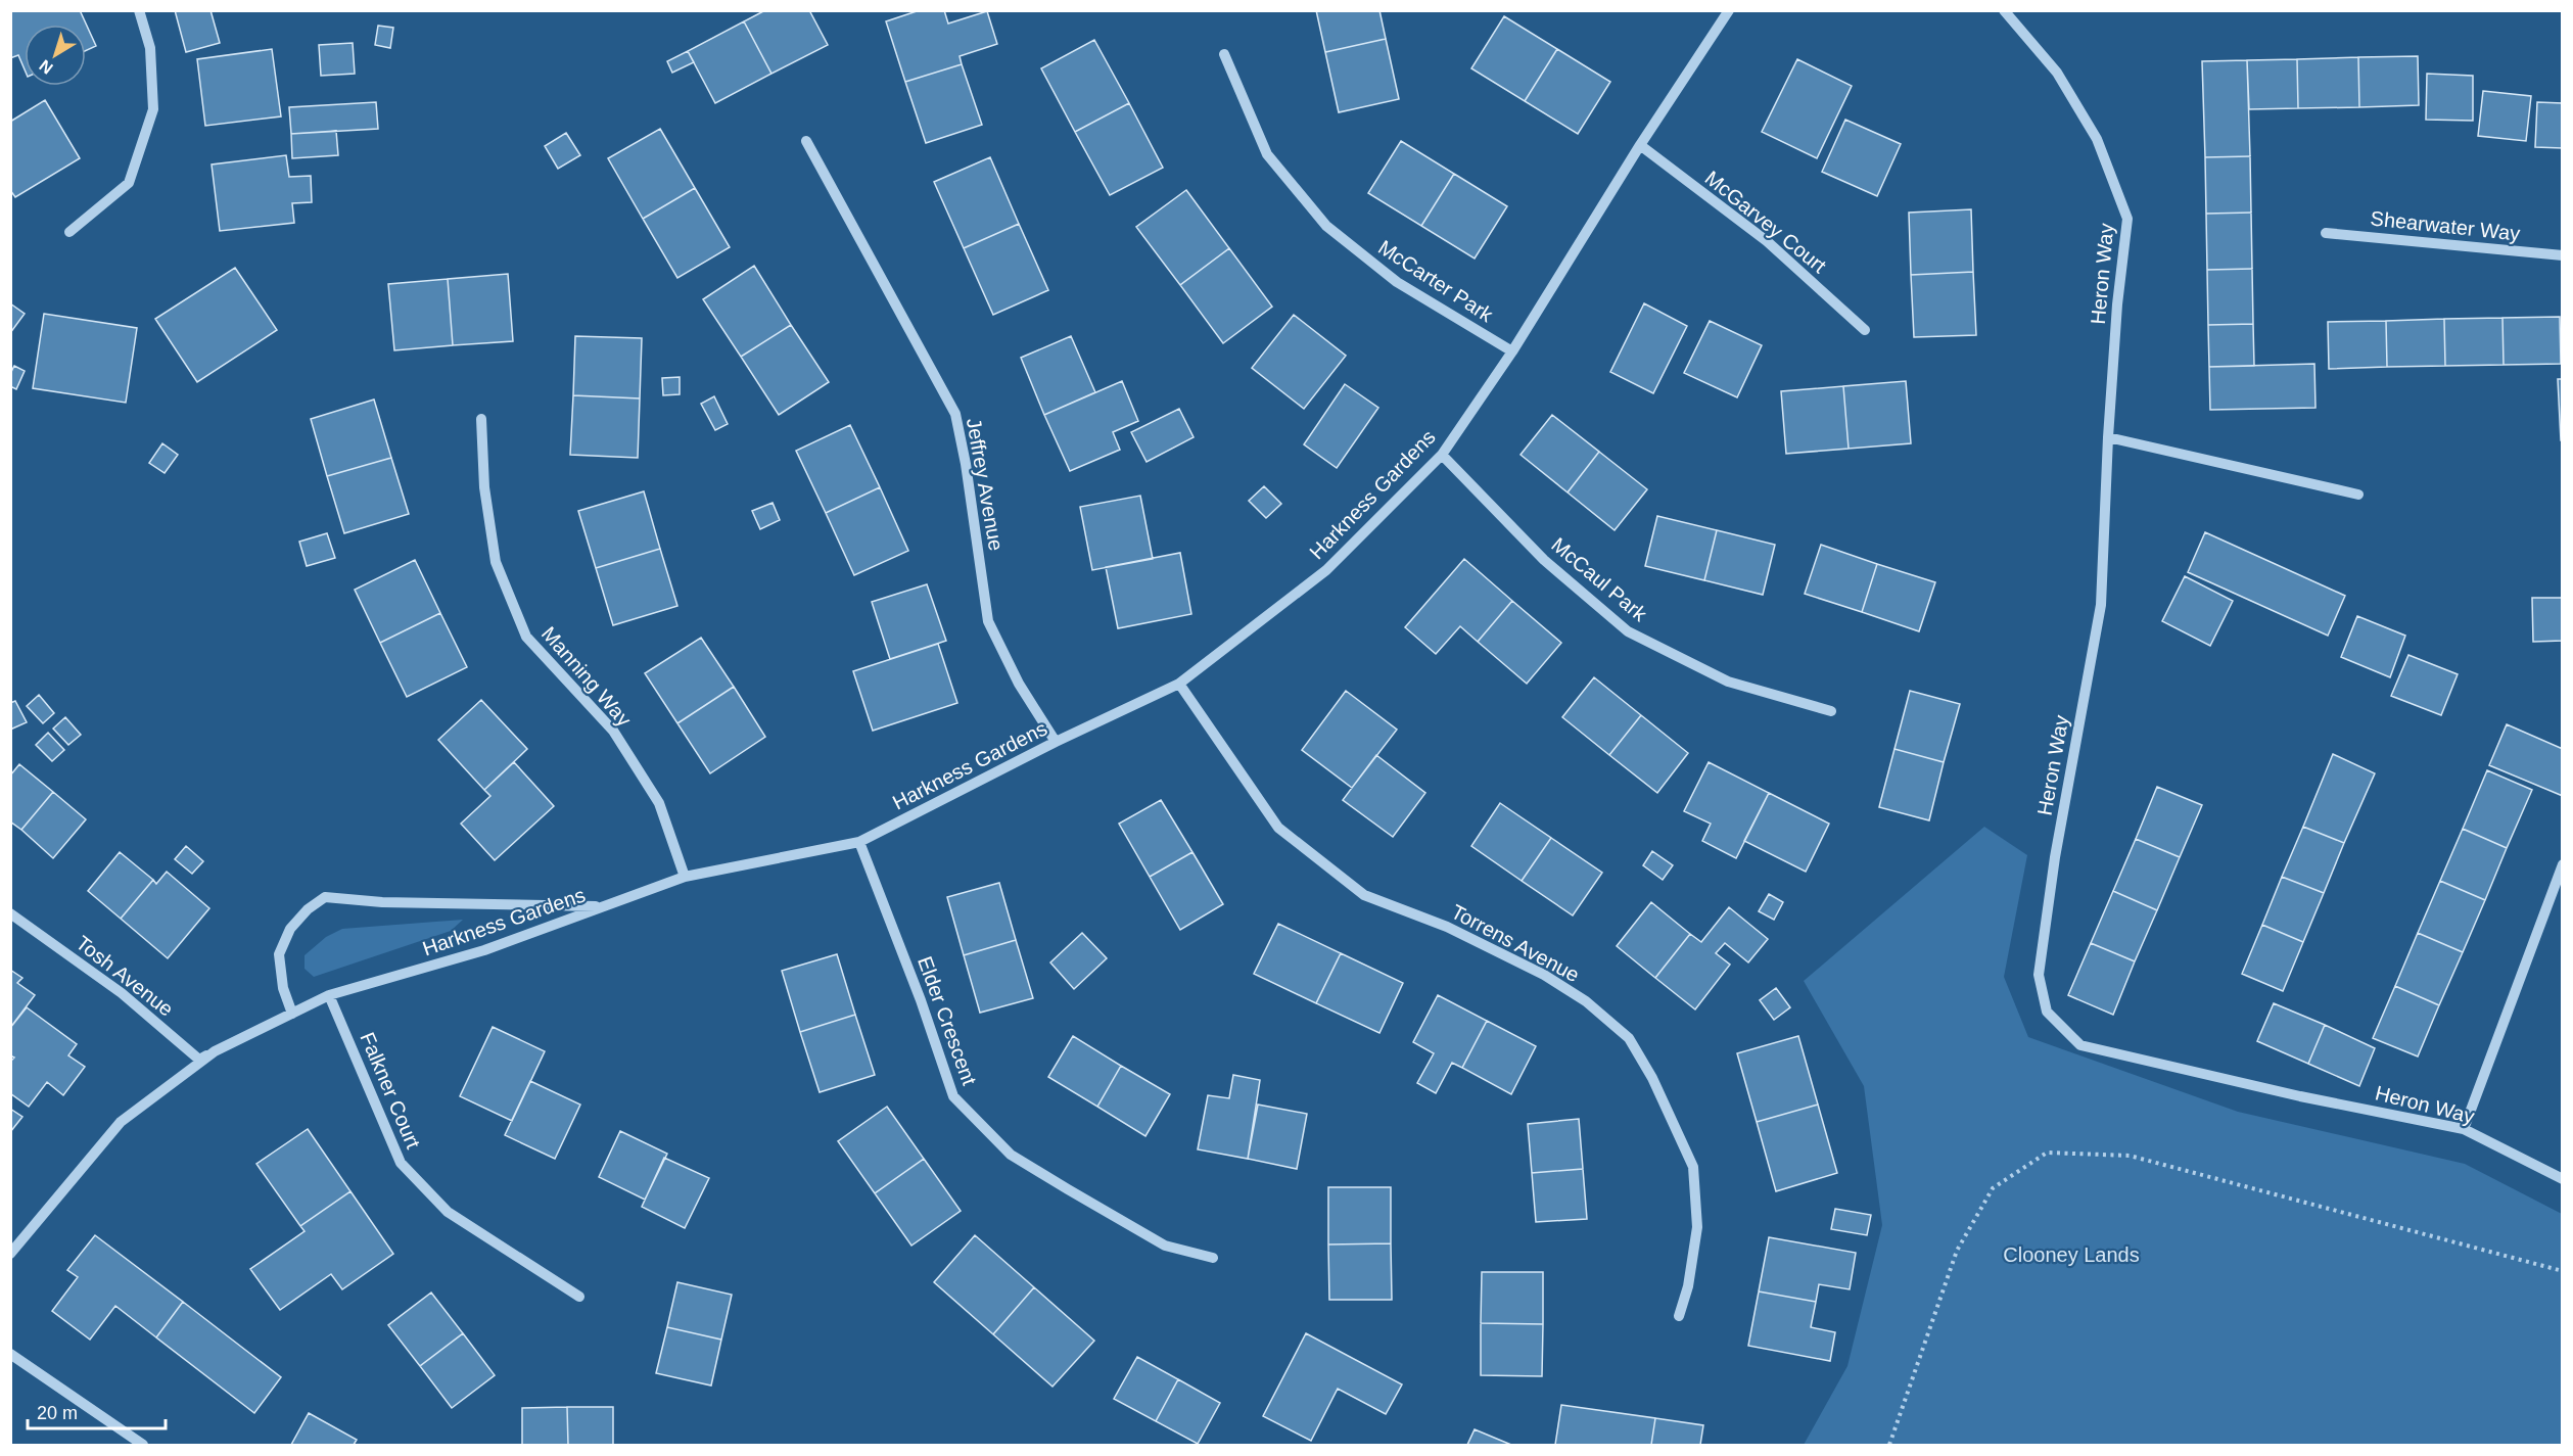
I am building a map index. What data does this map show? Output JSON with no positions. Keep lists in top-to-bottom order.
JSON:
{
  "streets": {
    "street": [
      "McGarvey Court",
      "Shearwater Way",
      "Heron Way",
      "McCarter Park",
      "Jeffrey Avenue",
      "Harkness Gardens",
      "McCaul Park",
      "Manning Way",
      "Torrens Avenue",
      "Tosh Avenue",
      "Elder Crescent",
      "Falkner Court"
    ]
  },
  "crossings": [
    ["McGarvey Court", "Harkness Gardens"],
    ["McCarter Park", "Harkness Gardens"],
    ["Jeffrey Avenue", "Harkness Gardens"],
    ["Harkness Gardens", "McCaul Park"],
    ["Harkness Gardens", "Manning Way"],
    ["Harkness Gardens", "Torrens Avenue"],
    ["Harkness Gardens", "Tosh Avenue"],
    ["Harkness Gardens", "Elder Crescent"],
    ["Harkness Gardens", "Falkner Court"]
  ],
  "parks": ["Clooney Lands"],
  "scale_bar": "20 m",
  "north": "bottom left"
}
